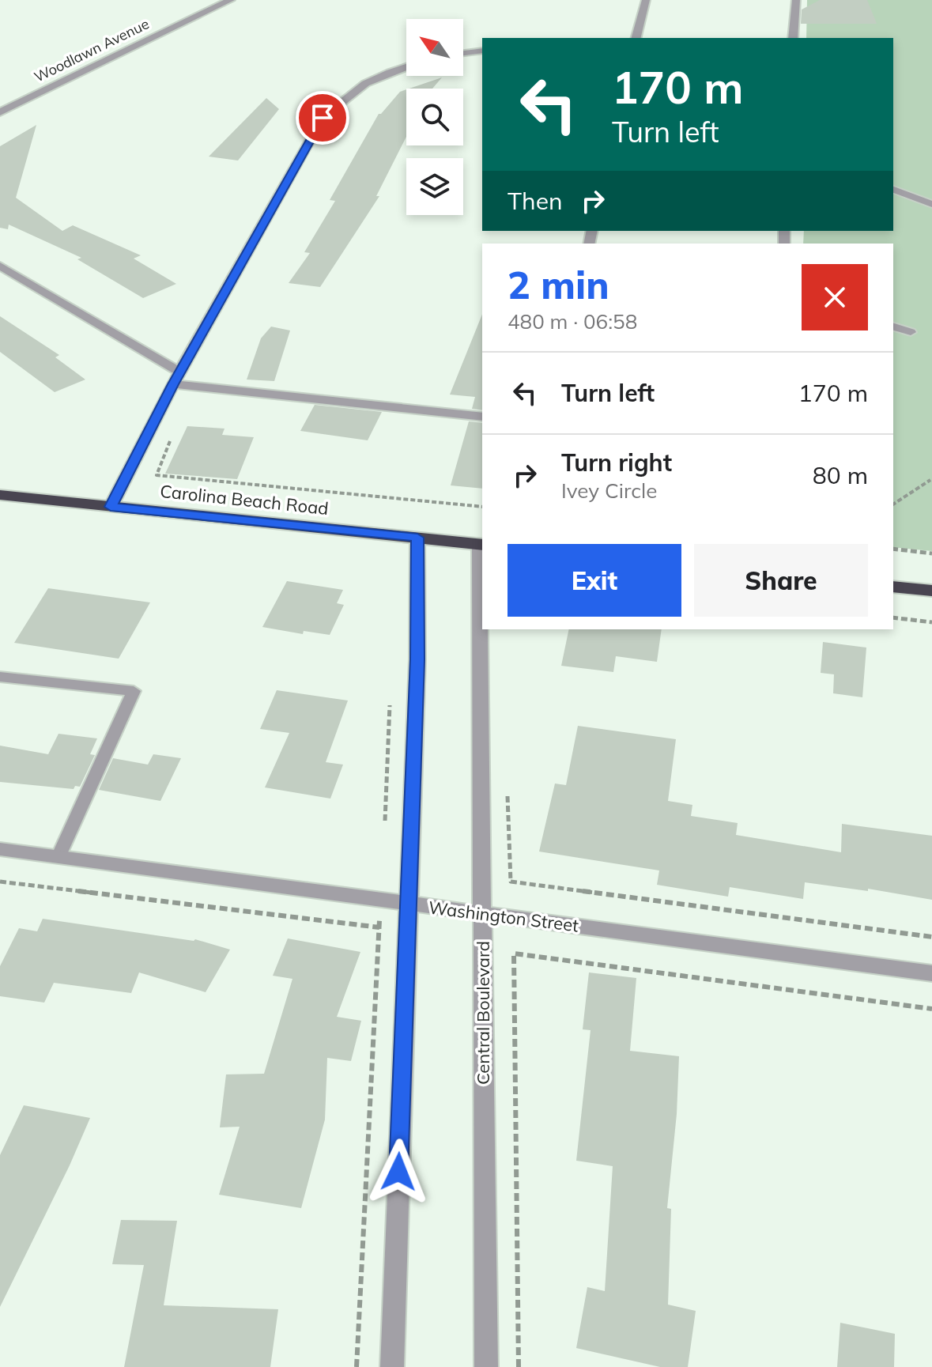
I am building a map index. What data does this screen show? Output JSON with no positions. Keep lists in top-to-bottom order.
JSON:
{
  "streets": {
    "highway": ["Carolina Beach Road"],
    "street": ["Woodlawn Avenue", "Washington Street", "Central Boulevard"]
  },
  "crossings": [
    ["Carolina Beach Road", "Central Boulevard"],
    ["Washington Street", "Central Boulevard"]
  ],
  "north": "top left",
  "page": {
    "turn": ["170 m", "Turn left"],
    "then": "Then",
    "heading": ["2 min", "480 m · 06:58"],
    "list": [
      {
        "name": "Turn left",
        "value": "170 m"
      },
      {
        "name": "Turn right",
        "note": "Ivey Circle",
        "value": "80 m"
      }
    ],
    "buttons": ["Exit", "Share"]
  }
}
